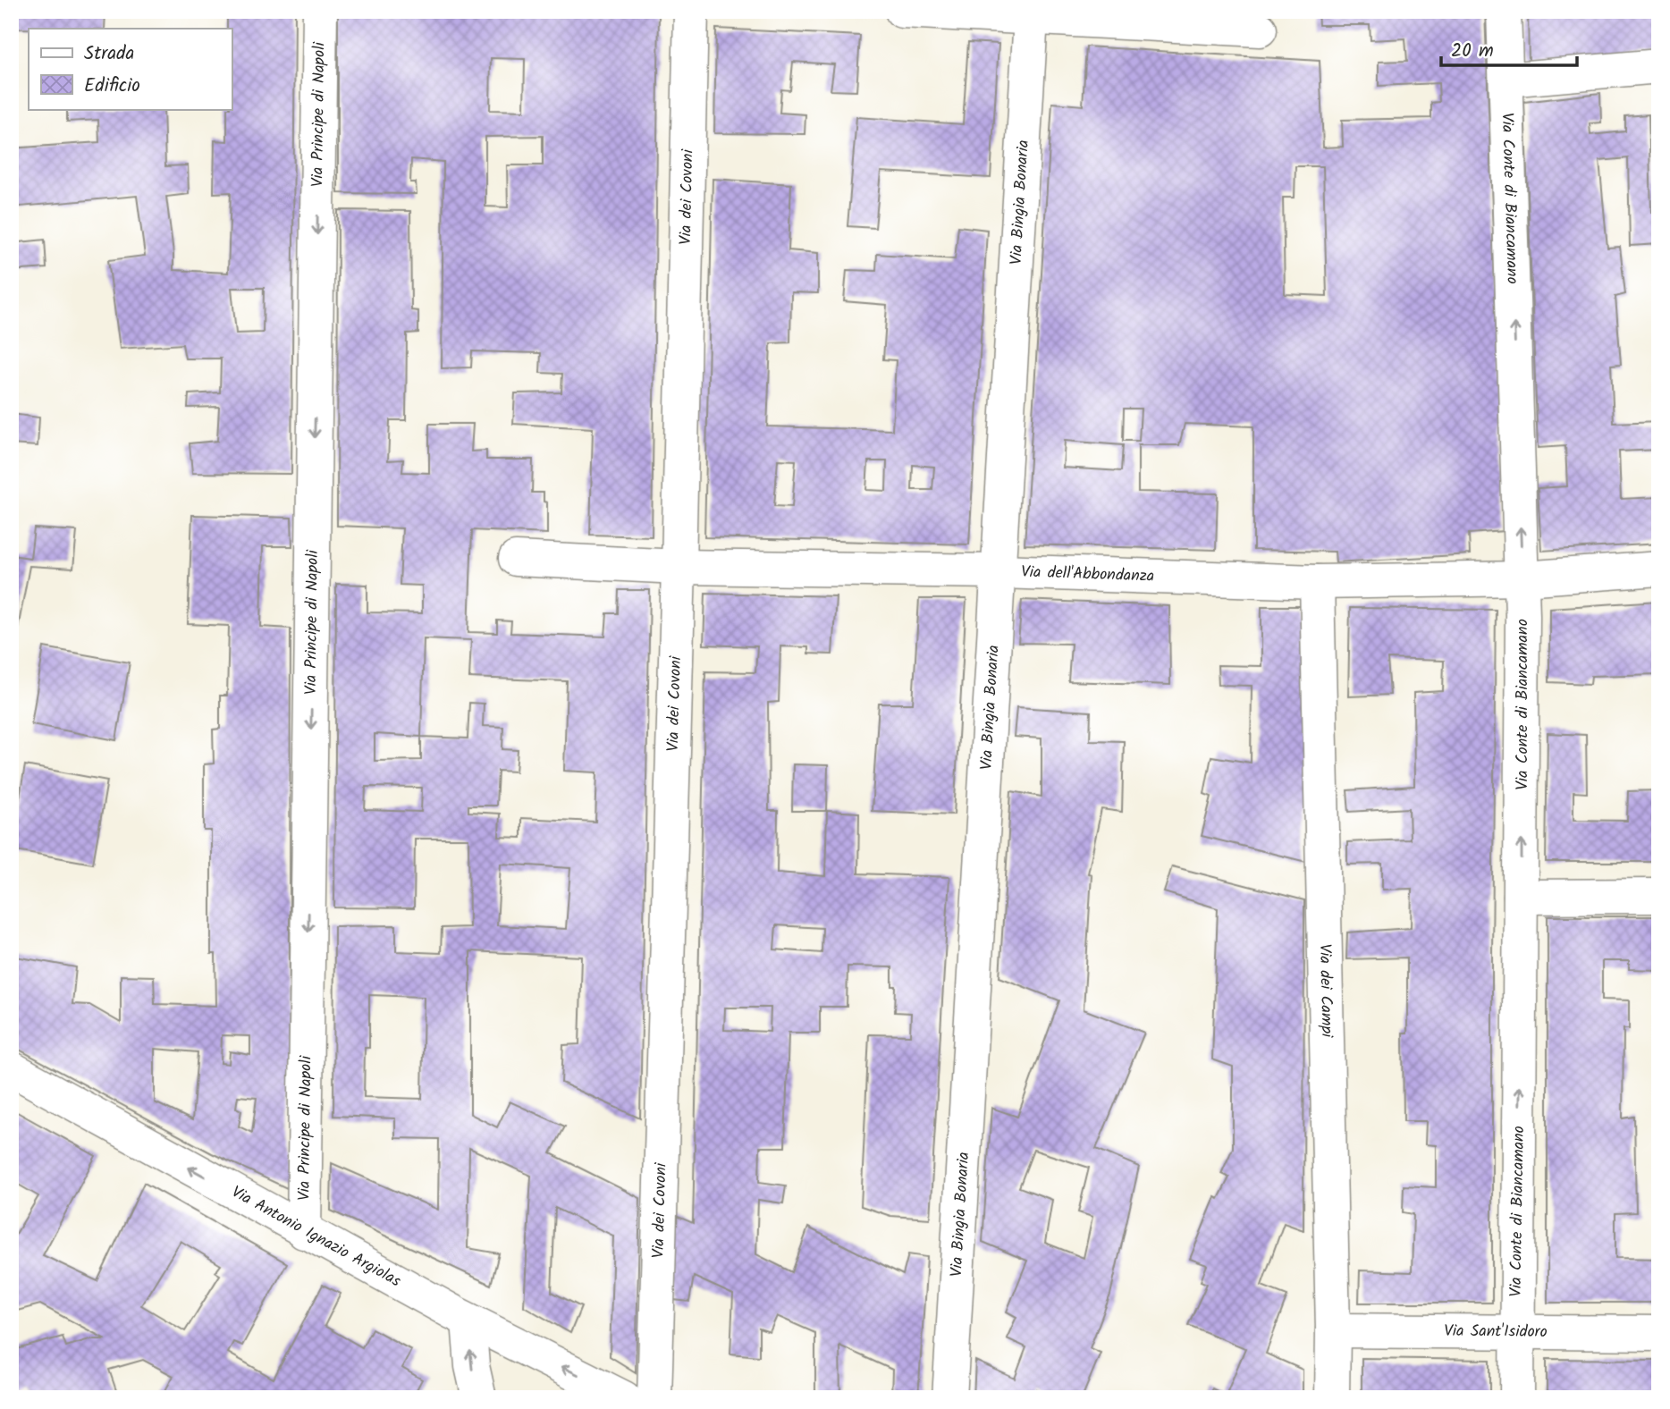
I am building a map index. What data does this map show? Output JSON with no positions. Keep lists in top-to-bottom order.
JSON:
{
  "streets": {
    "street": [
      "Via Principe di Napoli",
      "Via dei Covoni",
      "Via Conte di Biancamano",
      "Via Bingia Bonaria",
      "Via dell'Abbondanza",
      "Via dei Campi",
      "Via Antonio Ignazio Argiolas",
      "Via Sant'Isidoro"
    ]
  },
  "crossings": [
    ["Via Principe di Napoli", "Via Antonio Ignazio Argiolas"],
    ["Via dei Covoni", "Via dell'Abbondanza"],
    ["Via Conte di Biancamano", "Via dell'Abbondanza"],
    ["Via Conte di Biancamano", "Via Sant'Isidoro"],
    ["Via Bingia Bonaria", "Via dell'Abbondanza"],
    ["Via dell'Abbondanza", "Via dei Campi"],
    ["Via dei Campi", "Via Sant'Isidoro"]
  ],
  "one_way": ["Via Principe di Napoli", "Via Conte di Biancamano", "Via Antonio Ignazio Argiolas"],
  "legend": ["Strada", "Edificio"],
  "scale_bar": "20 m"
}
